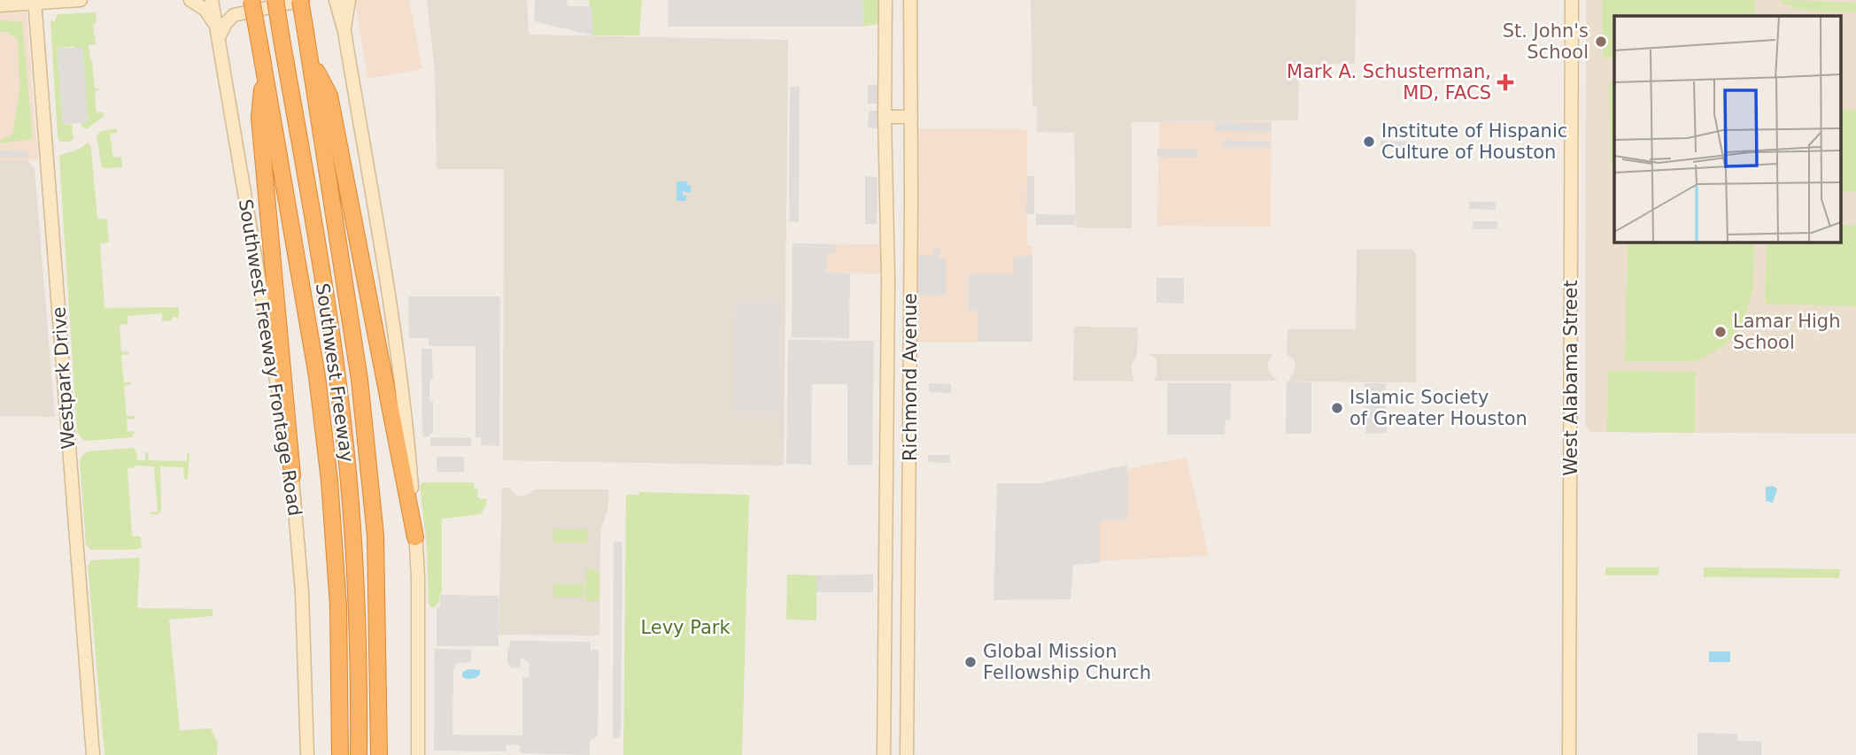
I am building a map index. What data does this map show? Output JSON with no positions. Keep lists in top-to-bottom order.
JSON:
{
  "streets": {
    "highway": ["Southwest Freeway"],
    "main road": [
      "Southwest Freeway Frontage Road",
      "Richmond Avenue",
      "Westpark Drive",
      "West Alabama Street"
    ]
  },
  "parks": ["Levy Park"],
  "places": {
    "other": [
      "St. John's School",
      "Institute of Hispanic Culture of Houston",
      "Lamar High School",
      "Islamic Society of Greater Houston",
      "Global Mission Fellowship Church"
    ],
    "health": ["Mark A. Schusterman, MD, FACS"]
  }
}
